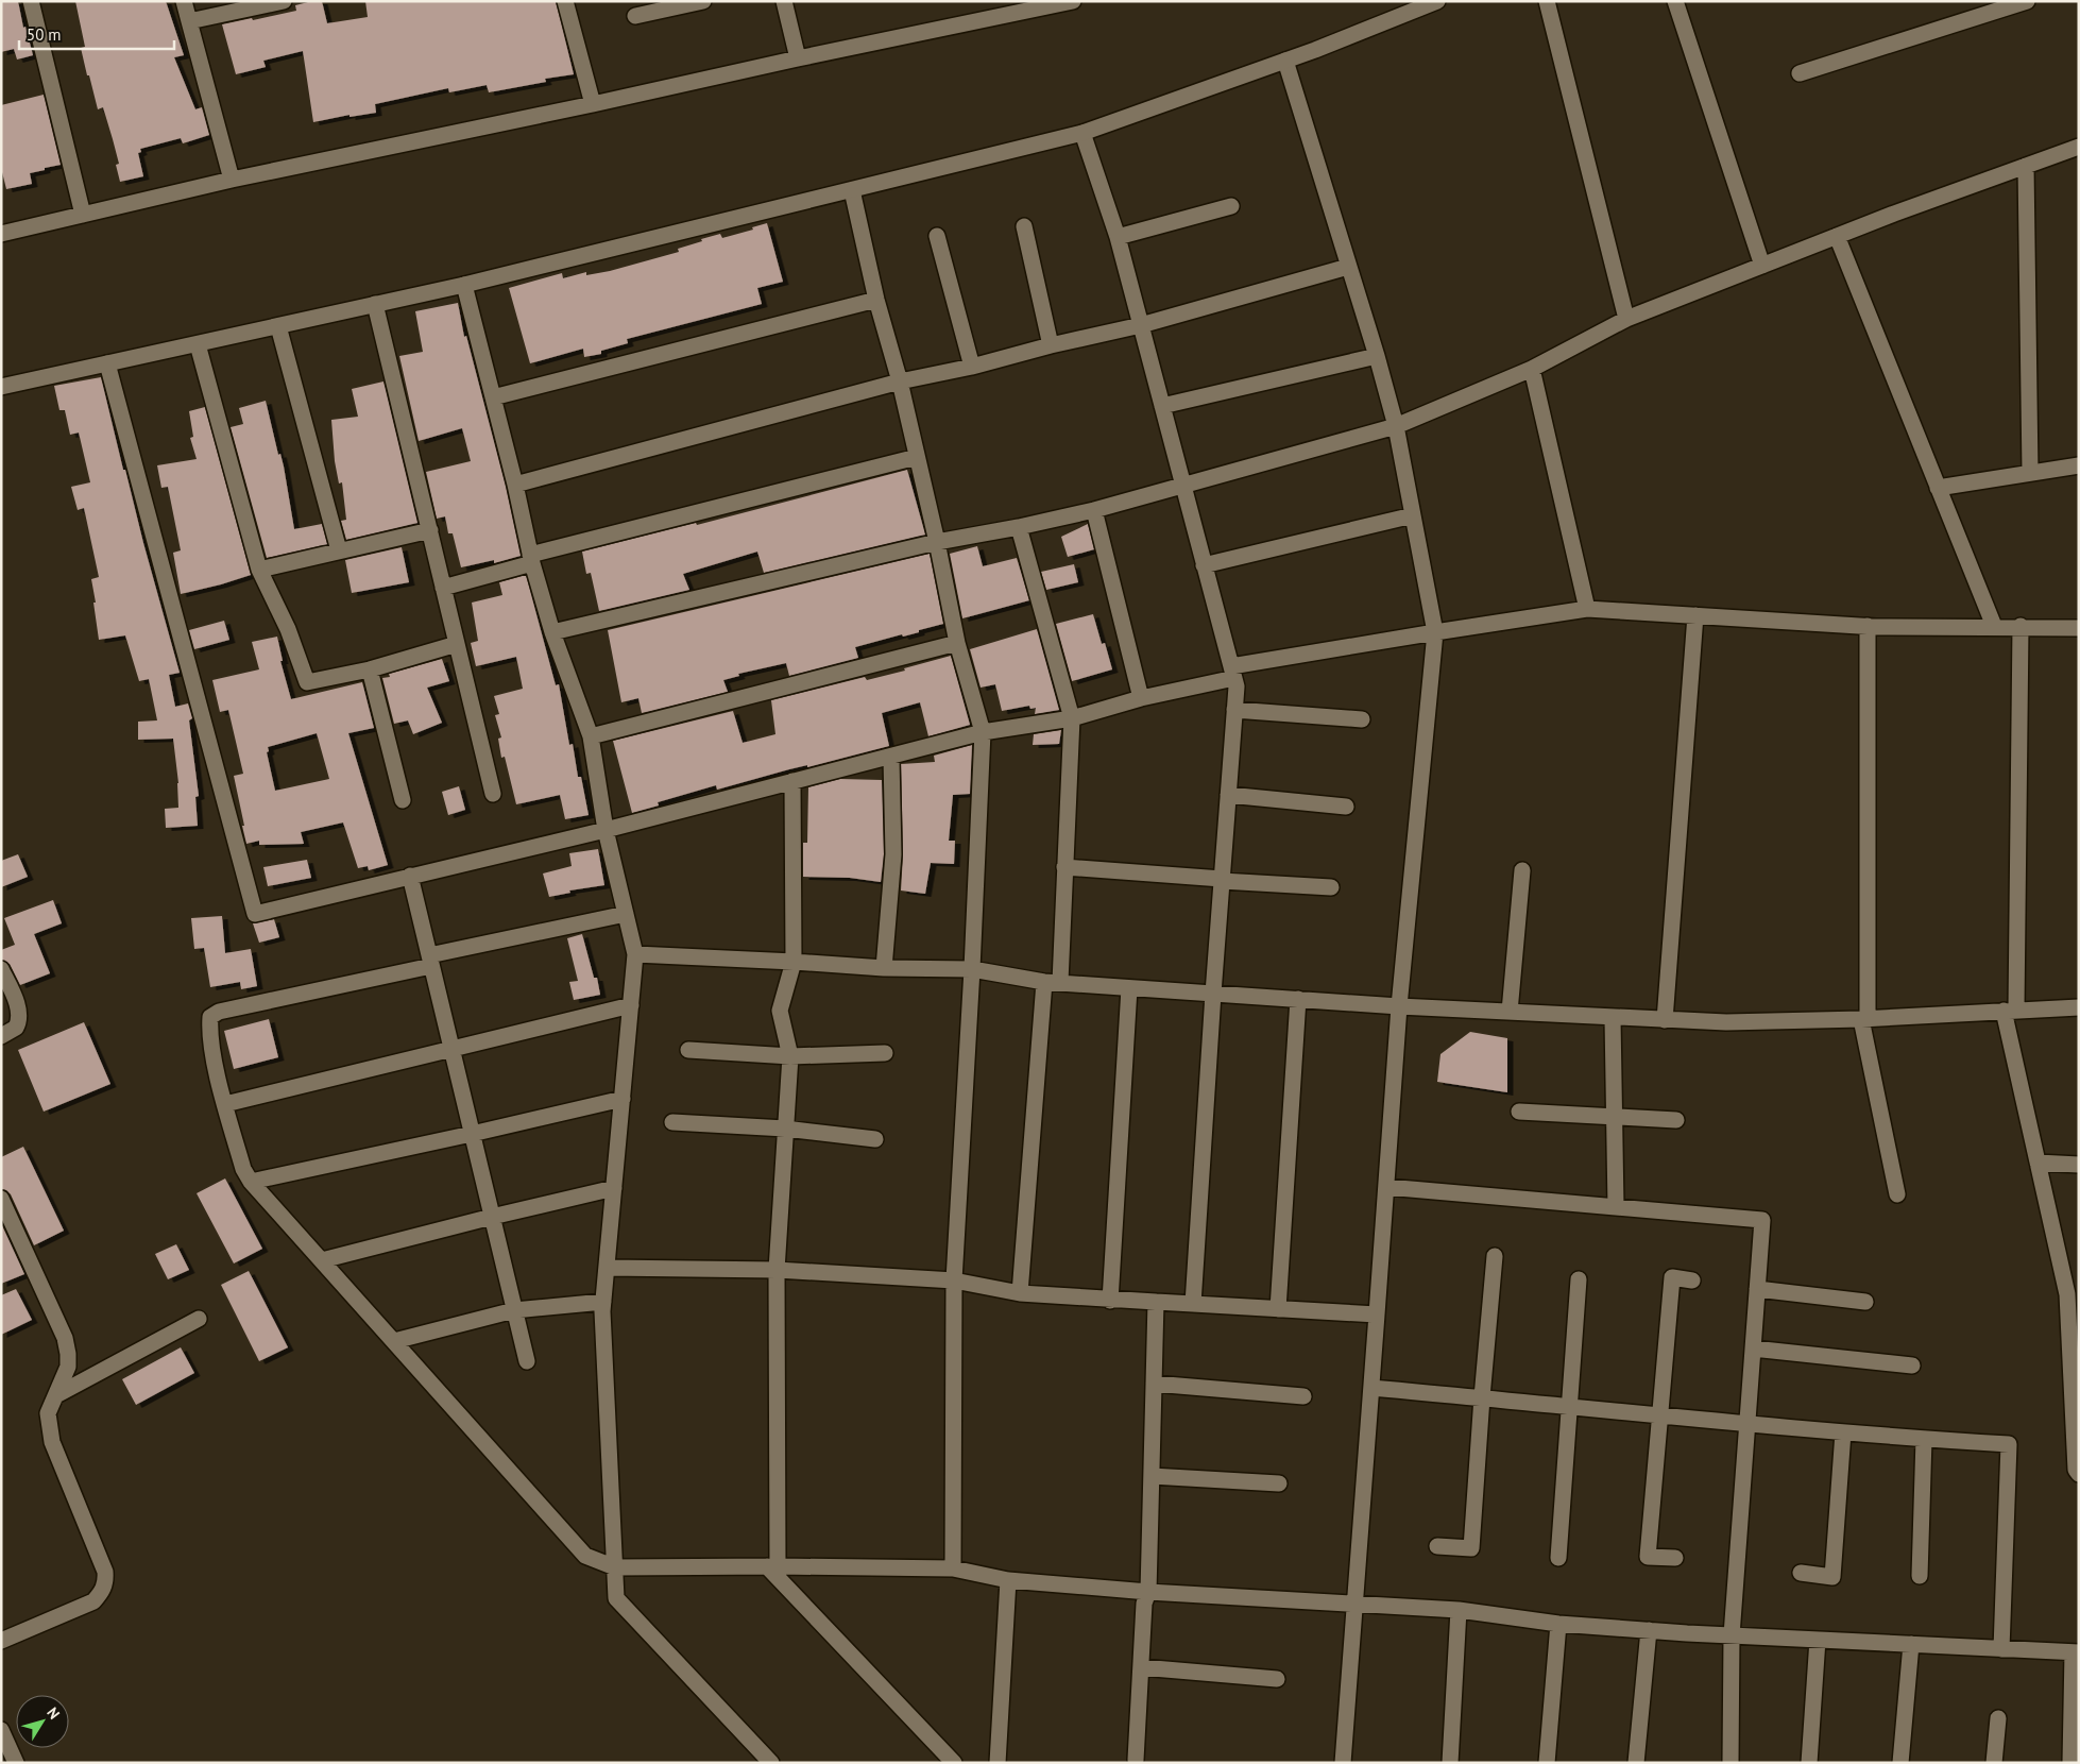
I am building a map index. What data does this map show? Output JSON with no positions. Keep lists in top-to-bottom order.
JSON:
{
  "scale_bar": "50 m",
  "north": "top right"
}
